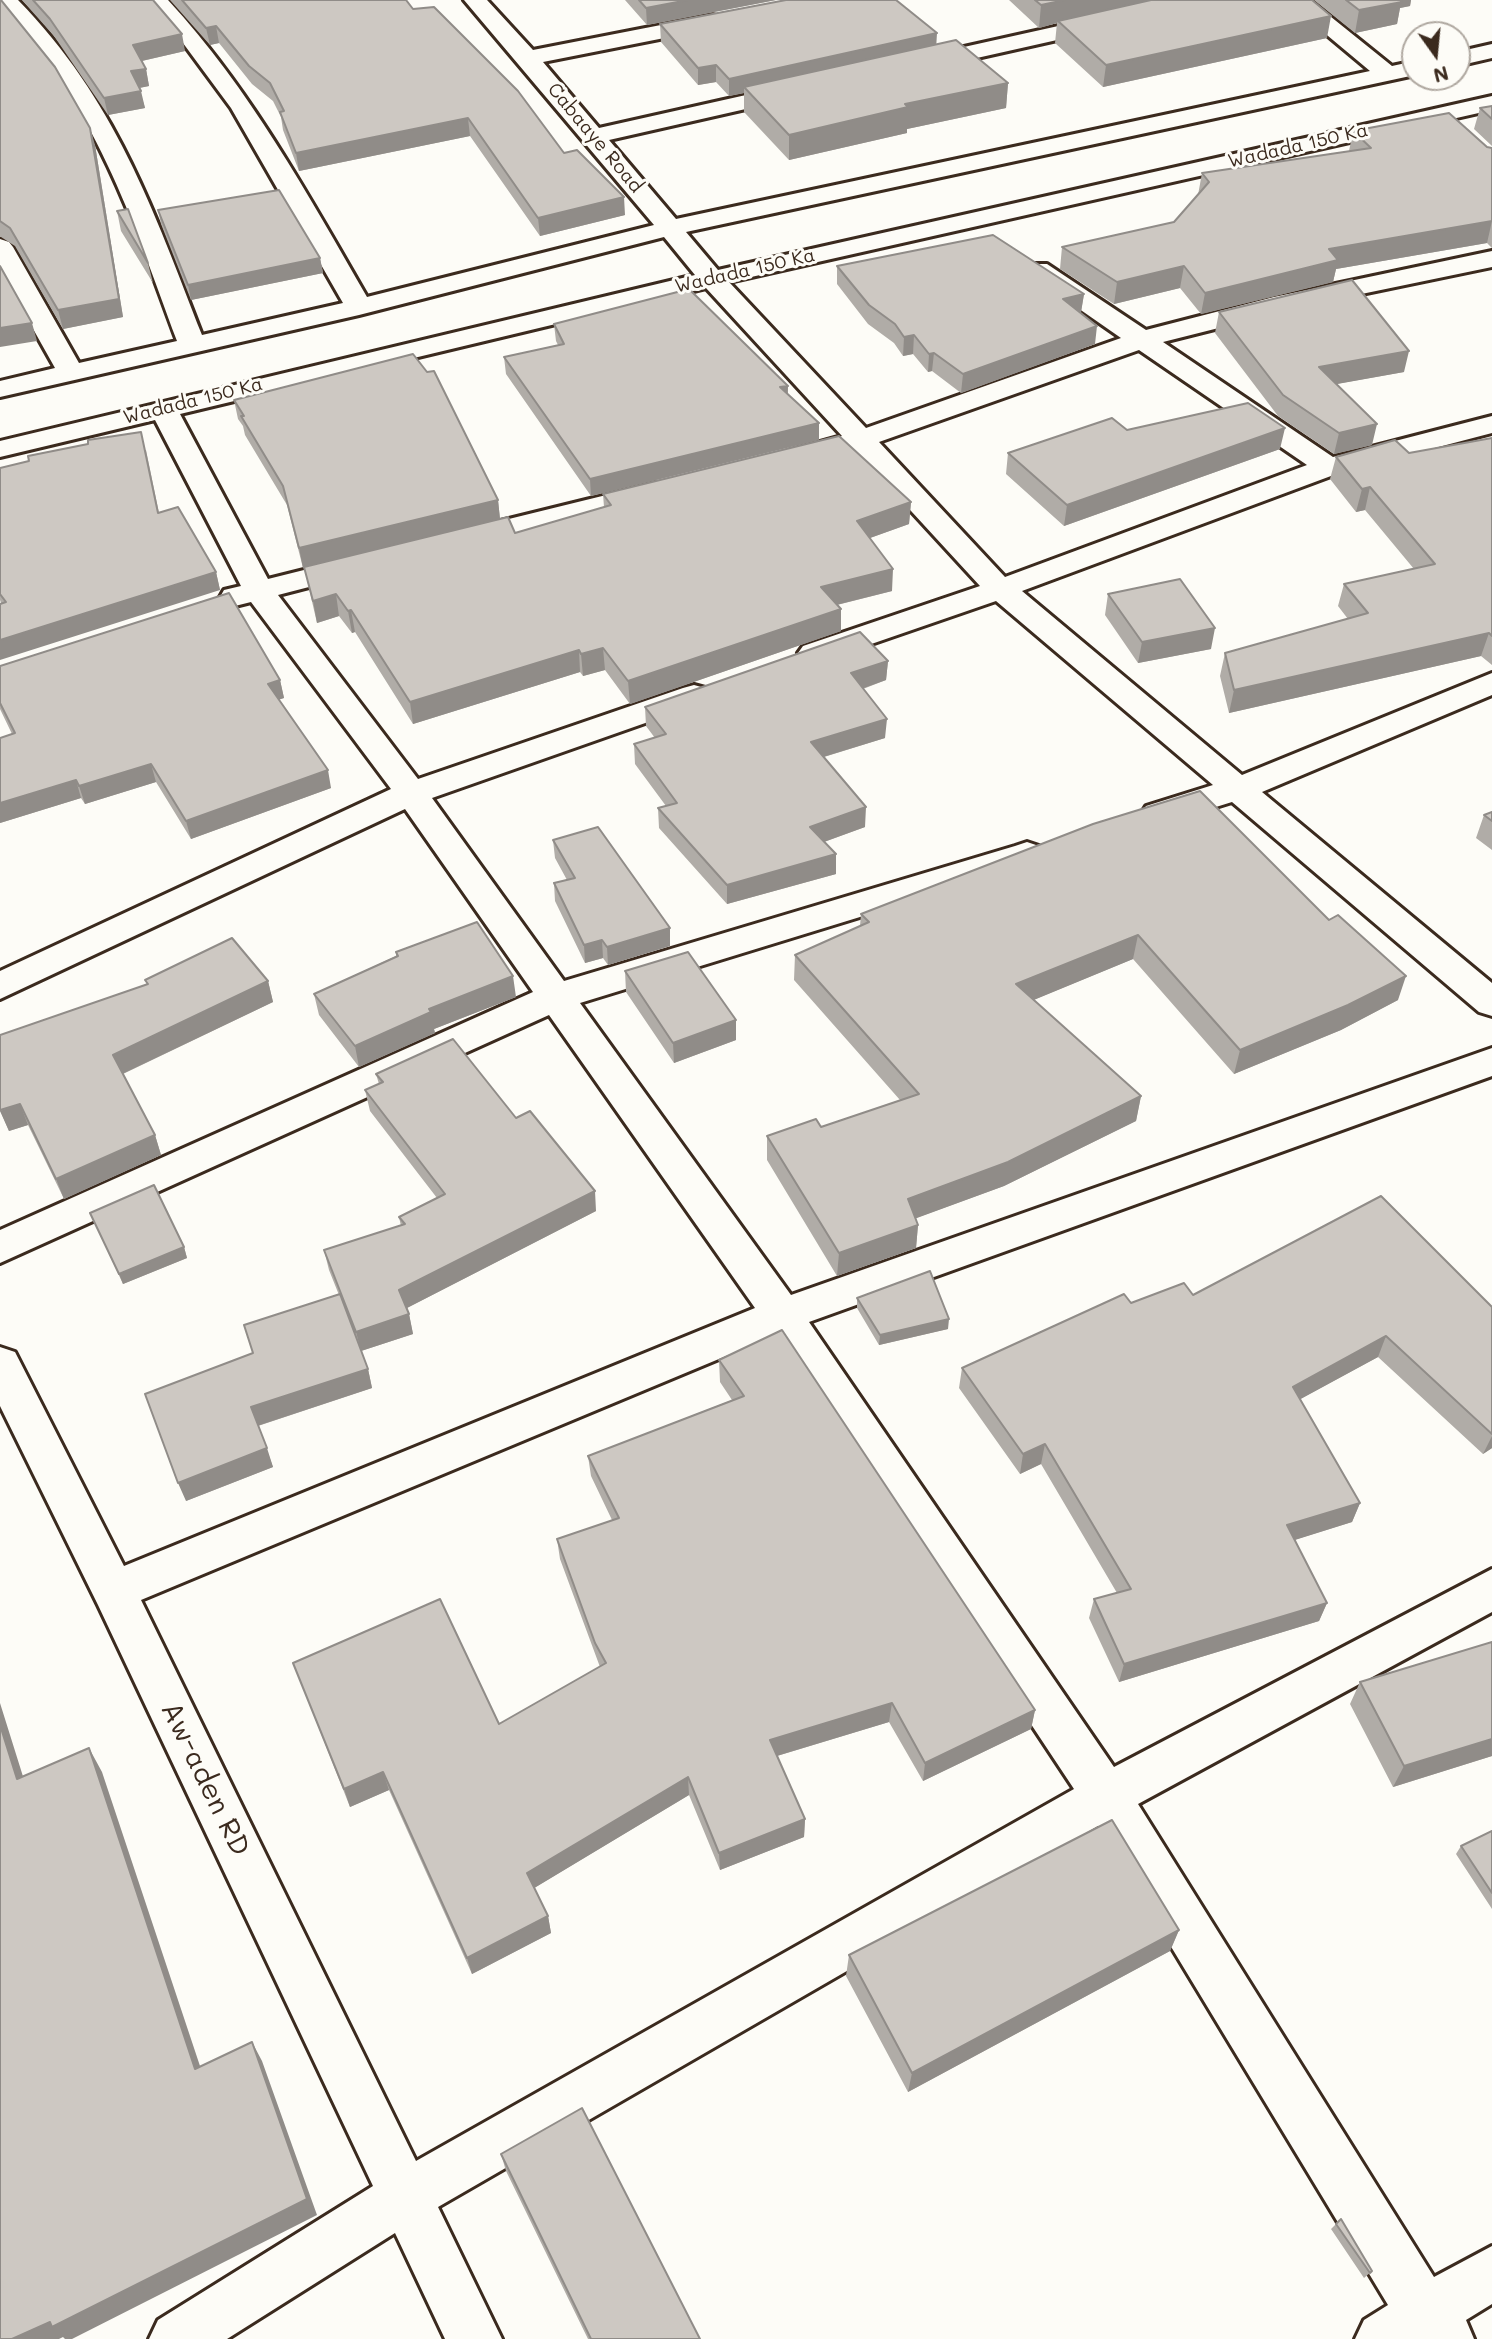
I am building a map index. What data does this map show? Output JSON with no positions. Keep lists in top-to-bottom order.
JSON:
{
  "streets": {
    "street": ["Cabaaye Road", "Wadada 150 Ka", "Aw-aden RD"]
  },
  "crossings": [
    ["Cabaaye Road", "Wadada 150 Ka"]
  ],
  "north": "bottom"
}
